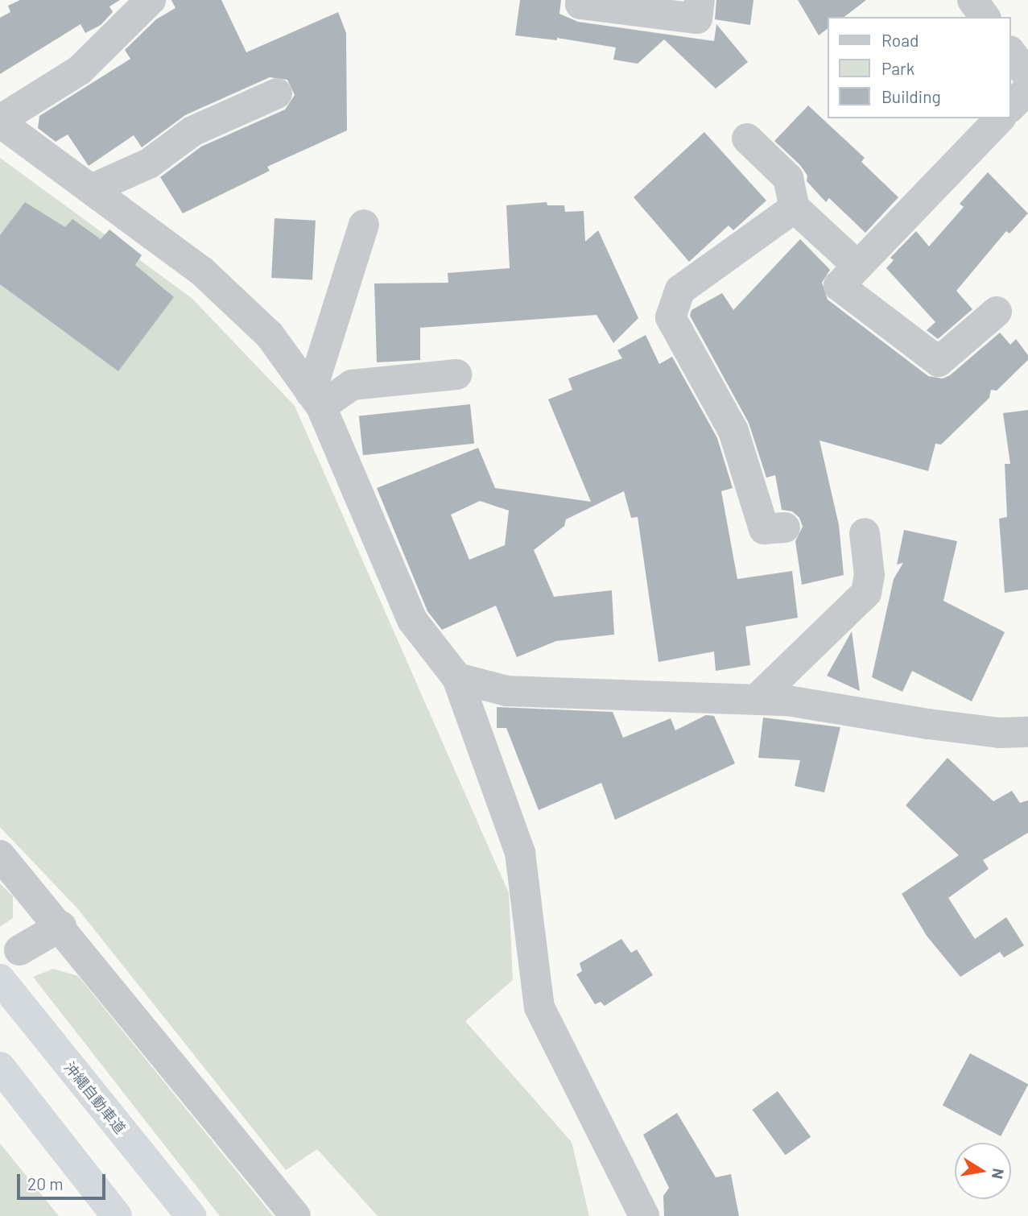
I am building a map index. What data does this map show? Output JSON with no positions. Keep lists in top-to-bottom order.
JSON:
{
  "streets": {
    "highway": ["沖縄自動車道"]
  },
  "legend": ["Road", "Park", "Building"],
  "scale_bar": "20 m",
  "north": "right"
}
